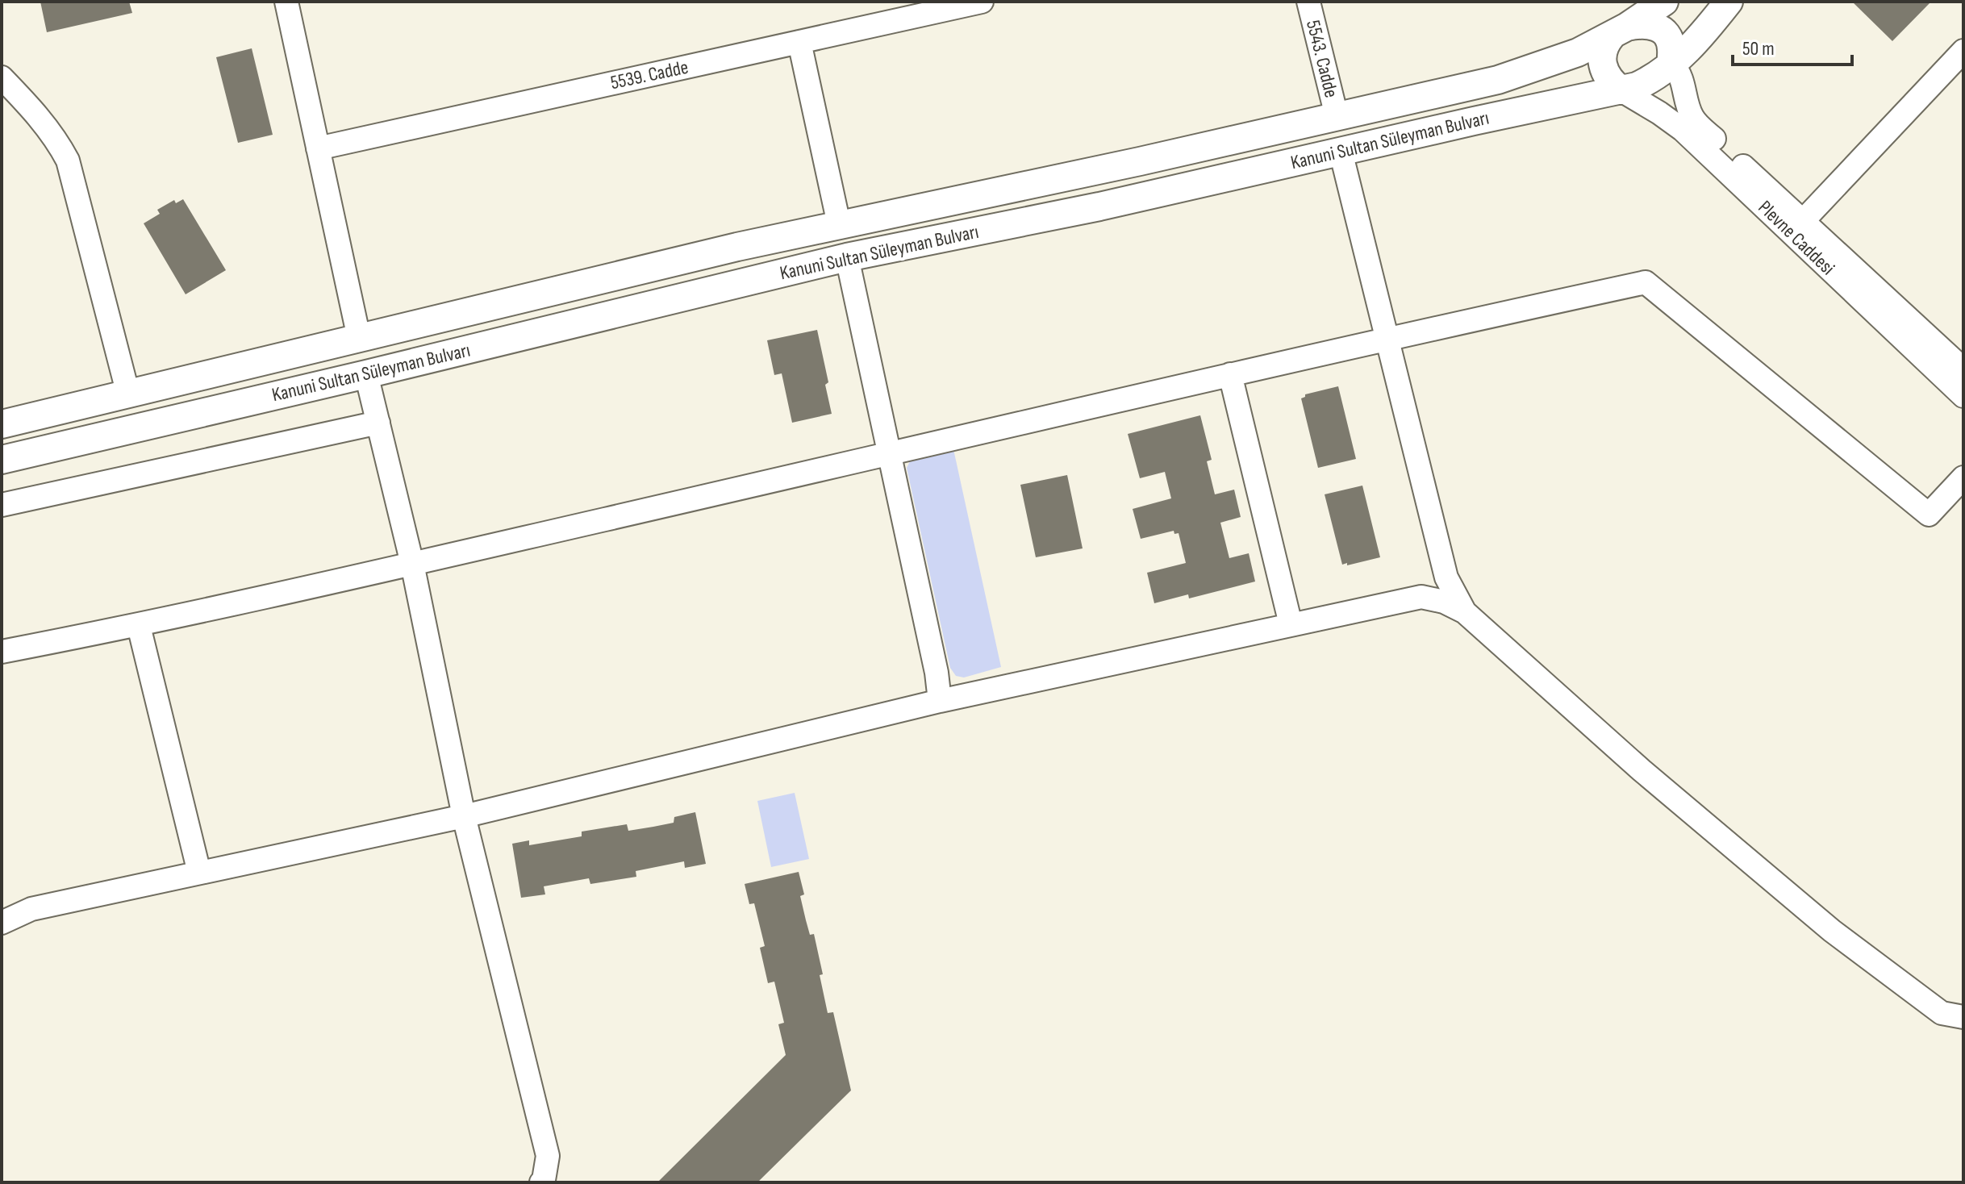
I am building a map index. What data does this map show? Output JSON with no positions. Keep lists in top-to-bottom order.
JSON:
{
  "streets": {
    "main road": ["Kanuni Sultan Süleyman Bulvarı"],
    "street": ["5543. Cadde", "5539. Cadde", "Plevne Caddesi"]
  },
  "crossings": [
    ["5543. Cadde", "Kanuni Sultan Süleyman Bulvarı"],
    ["Kanuni Sultan Süleyman Bulvarı", "Plevne Caddesi"]
  ],
  "scale_bar": "50 m"
}
